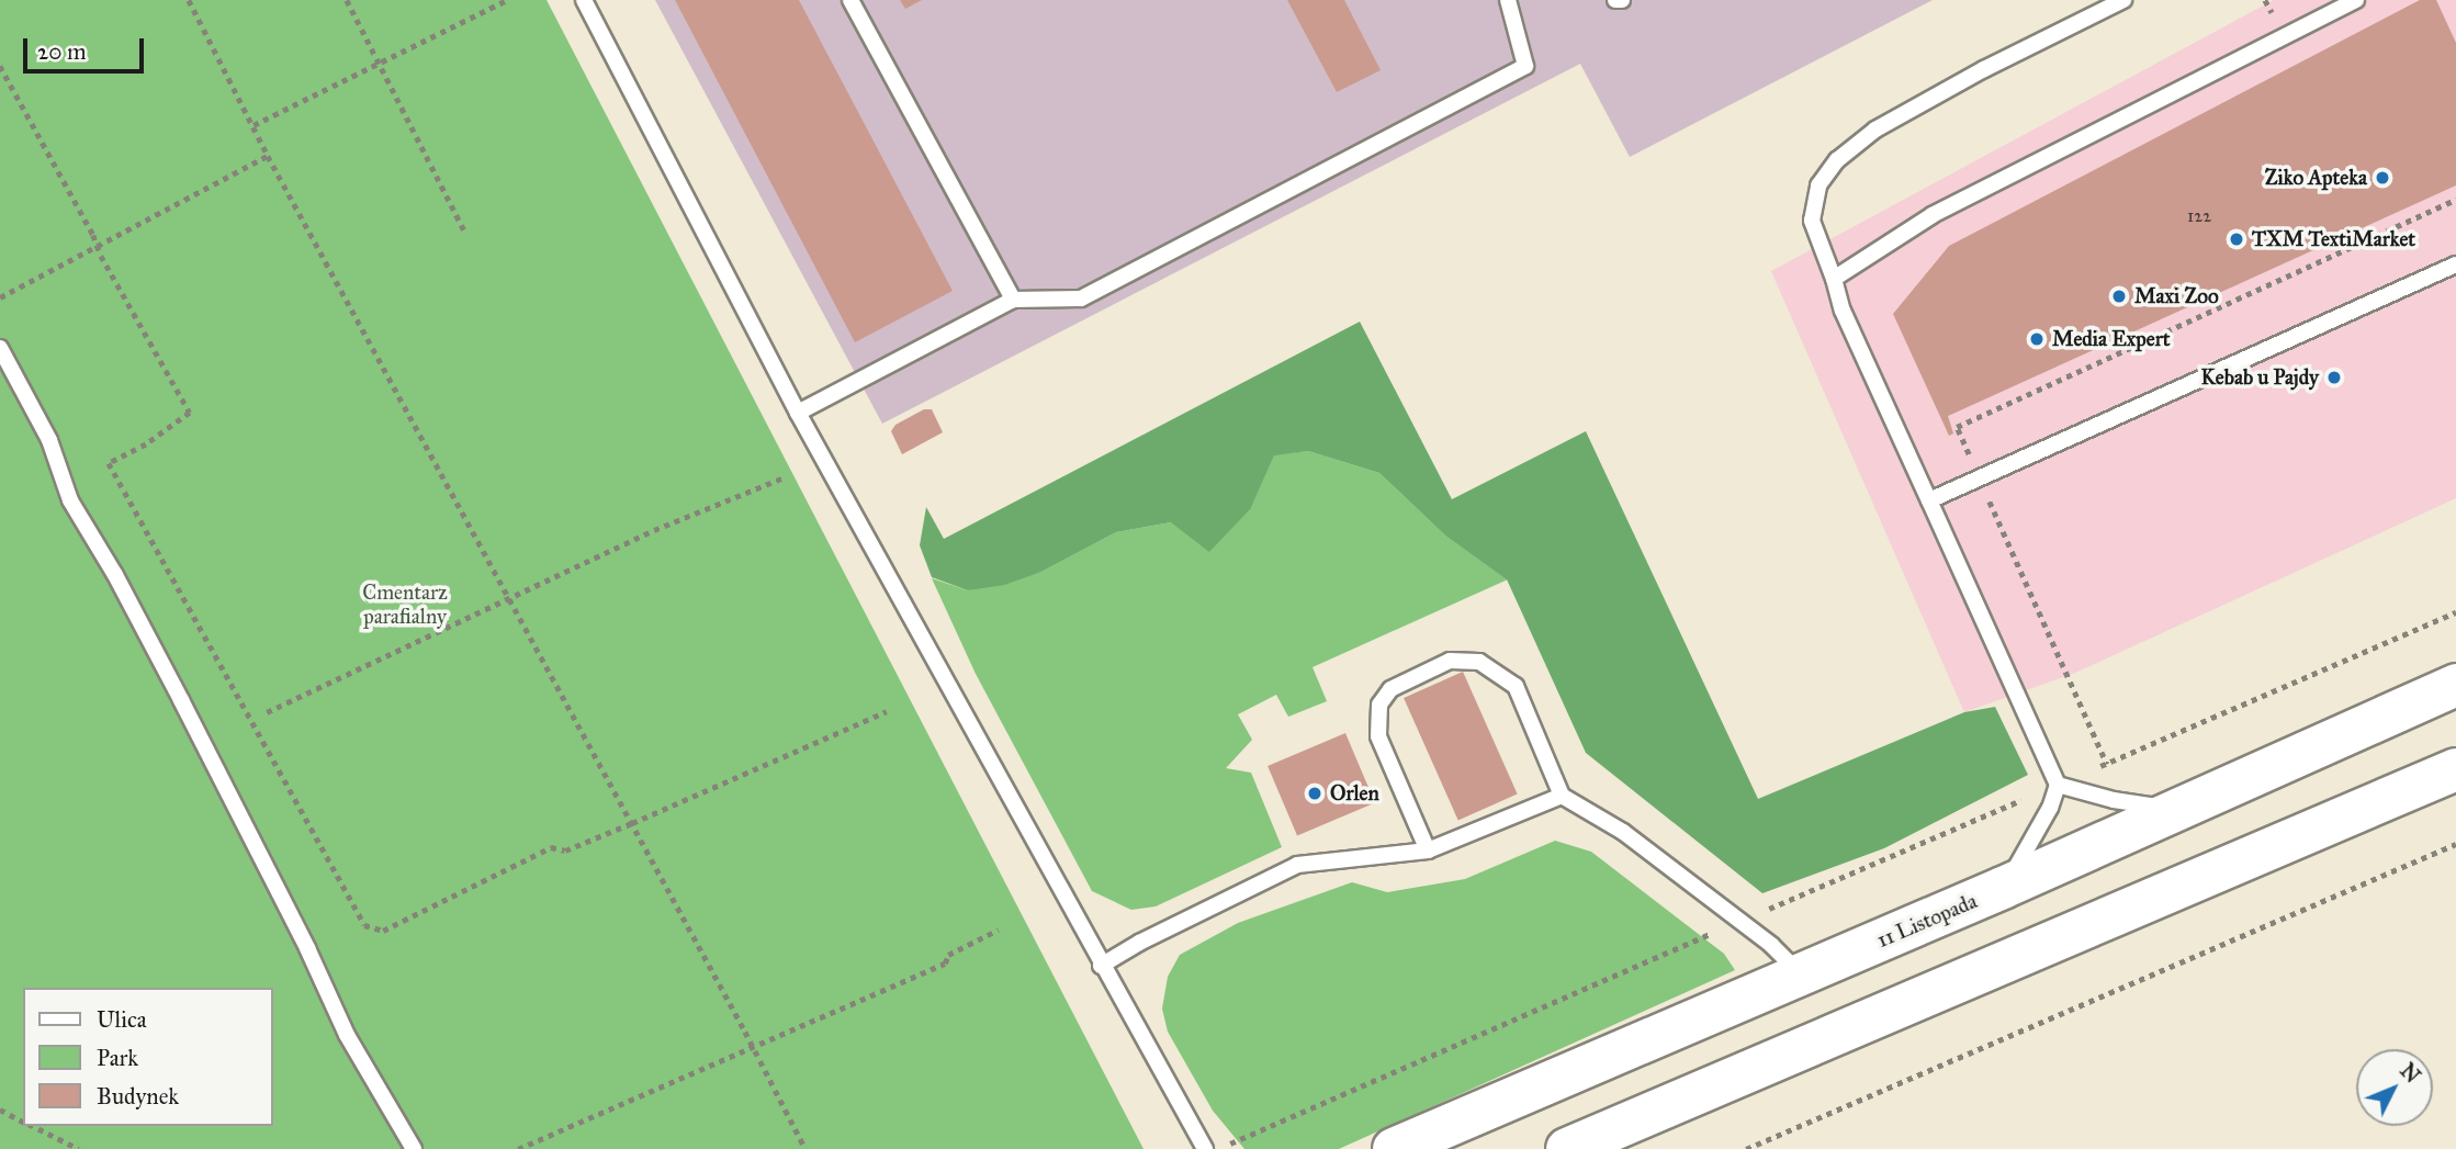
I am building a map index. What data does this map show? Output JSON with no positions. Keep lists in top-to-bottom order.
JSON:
{
  "streets": {
    "main road": ["11 Listopada"]
  },
  "parks": ["Cmentarz parafialny"],
  "places": [
    "Ziko Apteka",
    "TXM TextiMarket",
    "Maxi Zoo",
    "Media Expert",
    "Kebab u Pajdy",
    "Orlen"
  ],
  "house_numbers": ["122"],
  "legend": ["Ulica", "Park", "Budynek"],
  "scale_bar": "20 m",
  "north": "top right"
}
